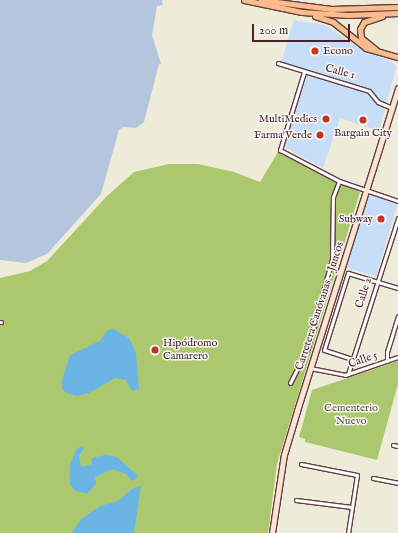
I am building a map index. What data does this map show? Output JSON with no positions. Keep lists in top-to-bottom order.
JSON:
{
  "streets": {
    "main road": ["Carretera Canóvanas - Juncos"],
    "street": ["Calle 1", "Calle 2", "Calle 5"]
  },
  "crossings": [
    ["Calle 1", "Carretera Canóvanas - Juncos"],
    ["Calle 2", "Calle 5"],
    ["Carretera Canóvanas - Juncos", "Calle 5"]
  ],
  "parks": ["Cementerio Nuevo"],
  "places": [
    "Econo",
    "MultiMedics",
    "Bargain City",
    "Farma Verde",
    "Subway",
    "Hipódromo Camarero"
  ],
  "scale_bar": "200 m"
}
